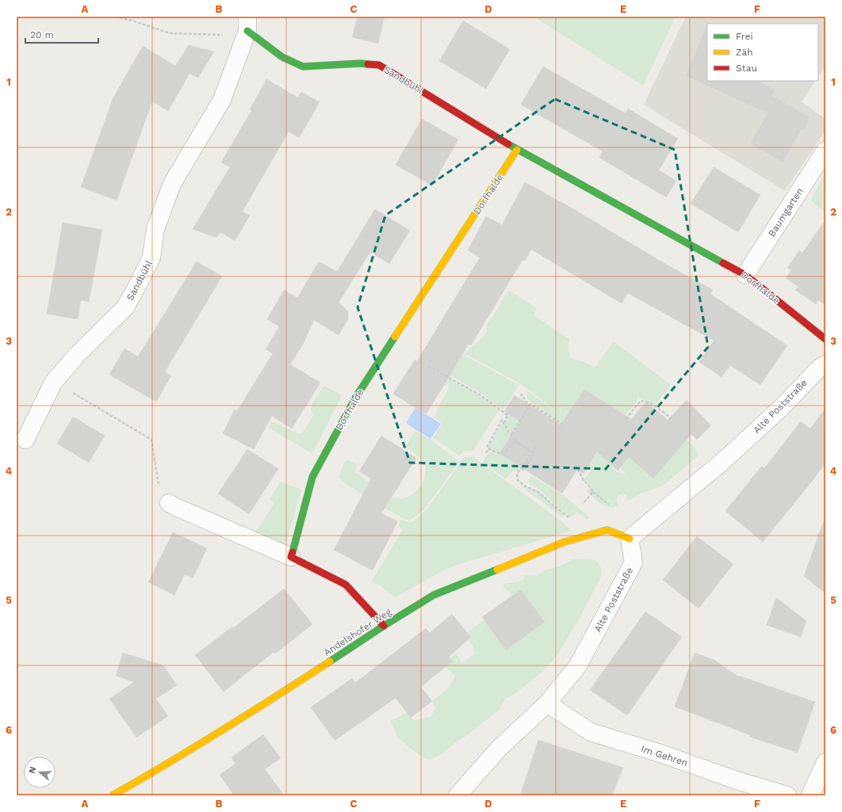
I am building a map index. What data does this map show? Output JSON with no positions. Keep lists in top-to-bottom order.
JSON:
{
  "streets": {
    "street": [
      "Sandbühl",
      "Dorfhalde",
      "Baumgarten",
      "Alte Poststraße",
      "Andelshofer Weg",
      "Im Gehren"
    ]
  },
  "crossings": [
    ["Sandbühl", "Dorfhalde"],
    ["Dorfhalde", "Baumgarten"],
    ["Alte Poststraße", "Andelshofer Weg"],
    ["Alte Poststraße", "Im Gehren"]
  ],
  "legend": ["Frei", "Zäh", "Stau"],
  "scale_bar": "20 m",
  "north": "left",
  "grid": {
    "columns": [
      "A",
      "B",
      "C",
      "D",
      "E",
      "F"
    ],
    "rows": [
      "1",
      "2",
      "3",
      "4",
      "5",
      "6"
    ]
  }
}
